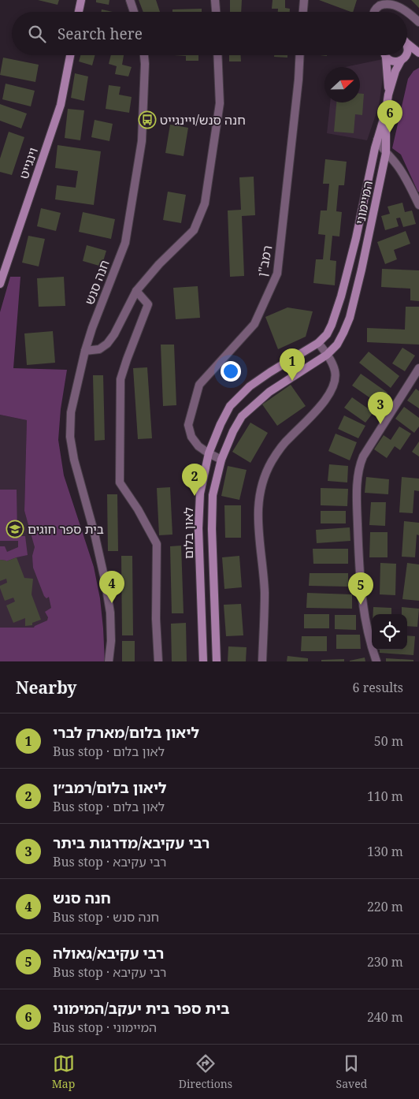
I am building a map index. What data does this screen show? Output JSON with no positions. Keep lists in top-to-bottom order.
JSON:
{
  "streets": {
    "street": [
      "וינגייט",
      "המיימוני",
      "רמב\"ן",
      "חנה סנש",
      "לאון בלום"
    ]
  },
  "crossings": [
    ["המיימוני", "לאון בלום"],
    ["רמב\"ן", "לאון בלום"]
  ],
  "places": {
    "bus stop": ["חנה סנש/ויינגייט"],
    "school or university": ["בית ספר חוגים"]
  },
  "north": "right",
  "page": {
    "search": "Search here",
    "pins": [
      "6",
      "1",
      "3",
      "2",
      "4",
      "5"
    ],
    "heading": ["Nearby", "6 results"],
    "list": [
      {
        "mark": "1",
        "name": "ליאון בלום/מארק לברי",
        "note": "Bus stop · לאון בלום",
        "value": "50 m"
      },
      {
        "mark": "2",
        "name": "ליאון בלום/רמב״ן",
        "note": "Bus stop · לאון בלום",
        "value": "110 m"
      },
      {
        "mark": "3",
        "name": "רבי עקיבא/מדרגות ביתר",
        "note": "Bus stop · רבי עקיבא",
        "value": "130 m"
      },
      {
        "mark": "4",
        "name": "חנה סנש",
        "note": "Bus stop · חנה סנש",
        "value": "220 m"
      },
      {
        "mark": "5",
        "name": "רבי עקיבא/גאולה",
        "note": "Bus stop · רבי עקיבא",
        "value": "230 m"
      },
      {
        "mark": "6",
        "name": "בית ספר בית יעקב/המימוני",
        "note": "Bus stop · המיימוני",
        "value": "240 m"
      }
    ],
    "nav": ["Map", "Directions", "Saved"]
  }
}
